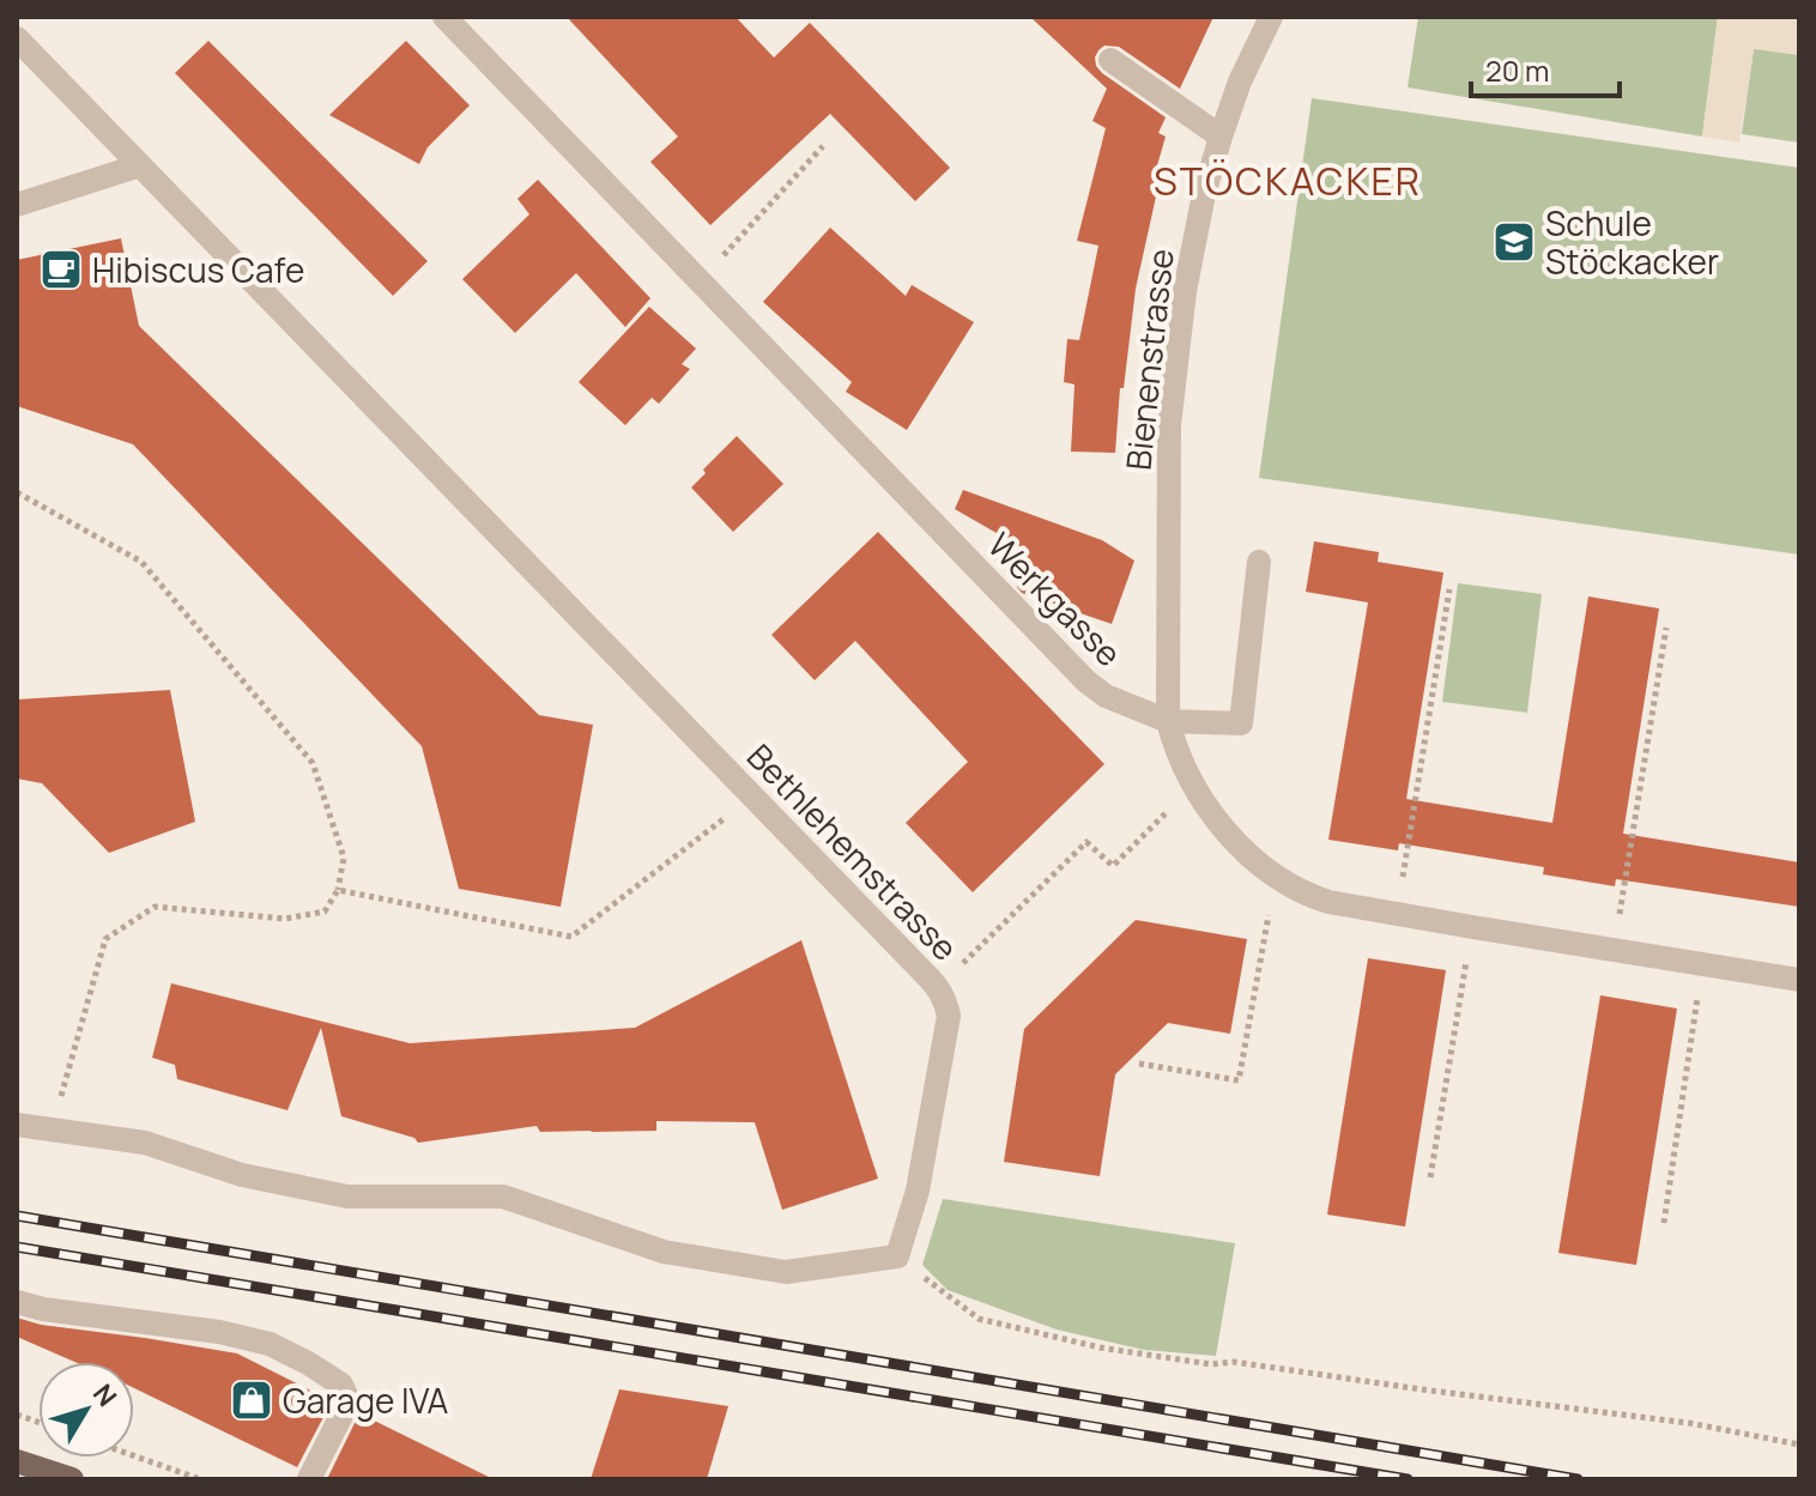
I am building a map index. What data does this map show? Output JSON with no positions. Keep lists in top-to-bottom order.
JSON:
{
  "streets": {
    "street": ["Bienenstrasse", "Werkgasse", "Bethlehemstrasse"]
  },
  "crossings": [
    ["Bienenstrasse", "Werkgasse"]
  ],
  "districts": ["STÖCKACKER"],
  "places": {
    "school or university": ["Schule Stöckacker"],
    "cafe": ["Hibiscus Cafe"],
    "shop": ["Garage IVA"]
  },
  "scale_bar": "20 m",
  "north": "top right"
}
